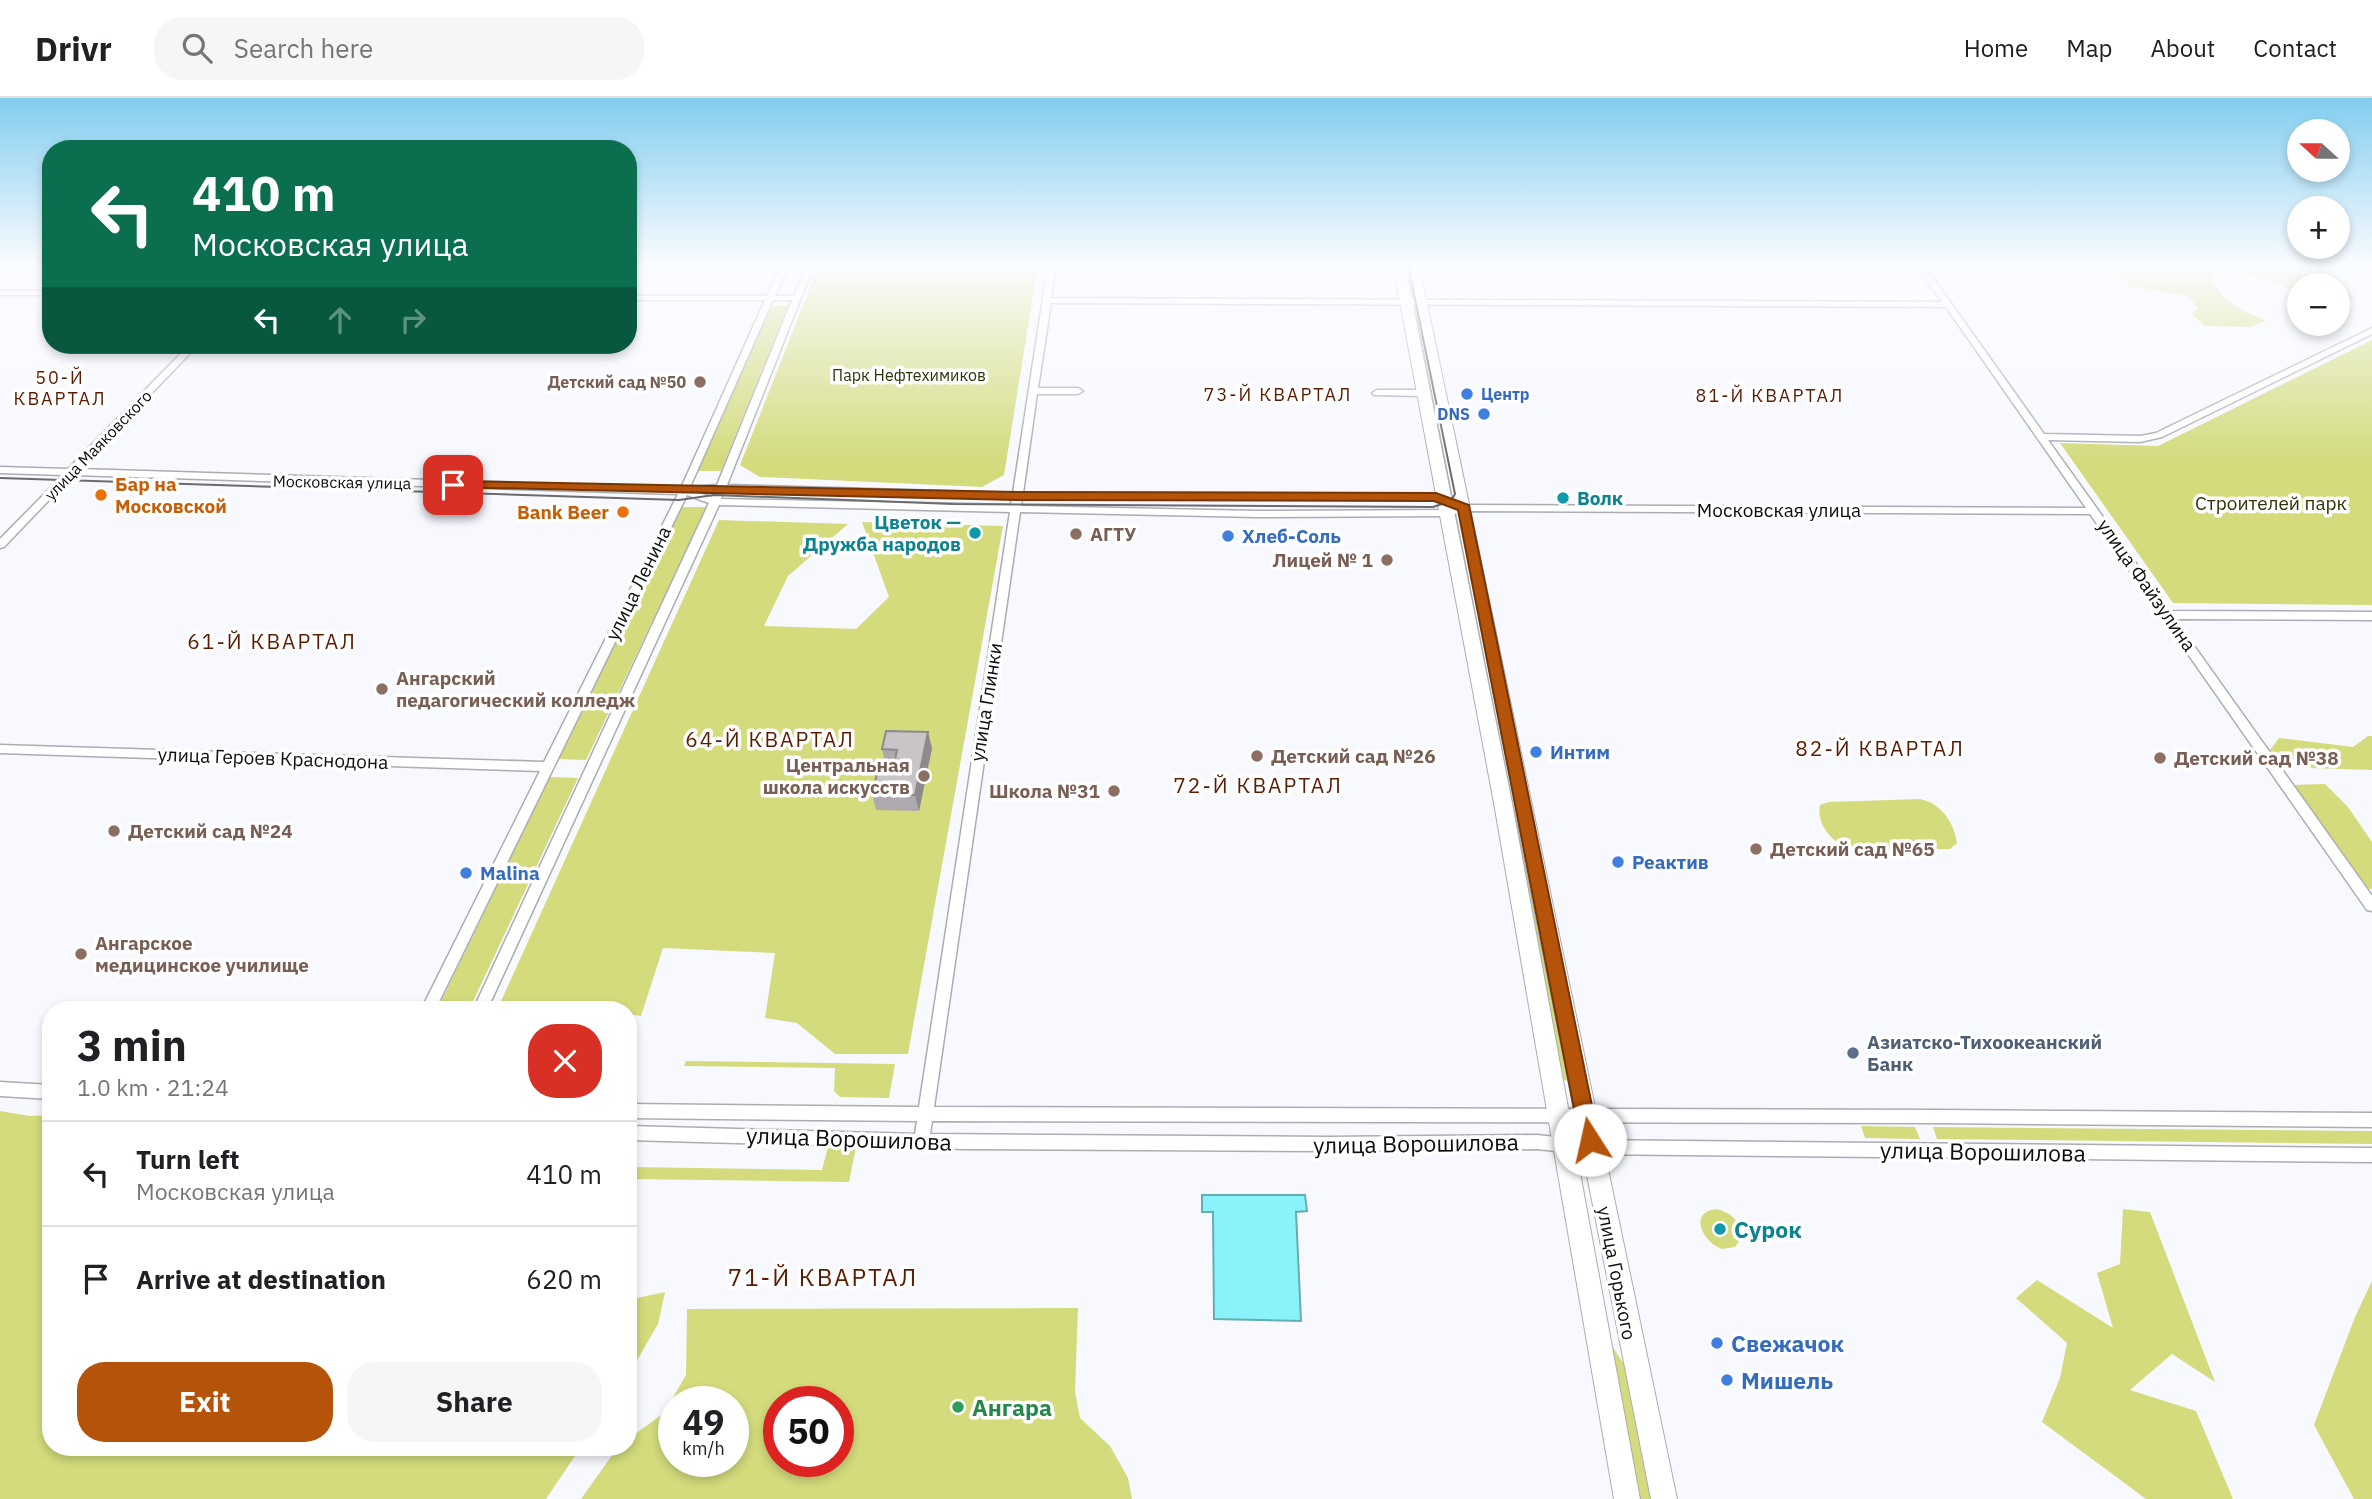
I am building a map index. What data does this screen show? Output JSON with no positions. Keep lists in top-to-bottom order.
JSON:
{
  "streets": {
    "main road": ["улица Горького"],
    "street": [
      "улица Маяковского",
      "Московская улица",
      "улица Ленина",
      "улица Файзулина",
      "улица Глинки",
      "улица Героев Краснодона",
      "улица Ворошилова"
    ]
  },
  "crossings": [
    ["улица Маяковского", "Московская улица"],
    ["Московская улица", "улица Ленина"],
    ["Московская улица", "улица Файзулина"],
    ["Московская улица", "улица Глинки"],
    ["Московская улица", "улица Горького"],
    ["улица Ленина", "улица Героев Краснодона"],
    ["улица Глинки", "улица Ворошилова"],
    ["улица Ворошилова", "улица Горького"]
  ],
  "districts": [
    "50-Й КВАРТАЛ",
    "73-Й КВАРТАЛ",
    "81-Й КВАРТАЛ",
    "61-Й КВАРТАЛ",
    "64-Й КВАРТАЛ",
    "82-Й КВАРТАЛ",
    "72-Й КВАРТАЛ",
    "71-Й КВАРТАЛ"
  ],
  "parks": ["Парк Нефтехимиков", "Строителей парк"],
  "places": [
    "Детский сад №50",
    "Центр",
    "DNS",
    "Бар на Московской",
    "Волк",
    "Bank Beer",
    "Цветок — Дружба народов",
    "АГТУ",
    "Хлеб-Соль",
    "Лицей № 1",
    "Ангарский педагогический колледж",
    "Интим",
    "Детский сад №26",
    "Детский сад №38",
    "Центральная школа искусств",
    "Школа №31",
    "Детский сад №24",
    "Детский сад №65",
    "Реактив",
    "Malina",
    "Ангарское медицинское училище",
    "Азиатско-Тихоокеанский Банк",
    "Сурок",
    "Свежачок",
    "Мишель",
    "Ангара"
  ],
  "north": "left",
  "page": {
    "header": "Drivr",
    "search": "Search here",
    "nav": [
      "Home",
      "Map",
      "About",
      "Contact"
    ],
    "map_buttons": ["+", "−"],
    "turn": ["410 m", "Московская улица"],
    "heading": ["3 min", "1.0 km · 21:24"],
    "list": [
      {
        "name": "Turn left",
        "note": "Московская улица",
        "value": "410 m"
      },
      {
        "name": "Arrive at destination",
        "value": "620 m"
      }
    ],
    "buttons": ["Exit", "Share"],
    "speed": "49 km/h",
    "limit": "50"
  }
}
